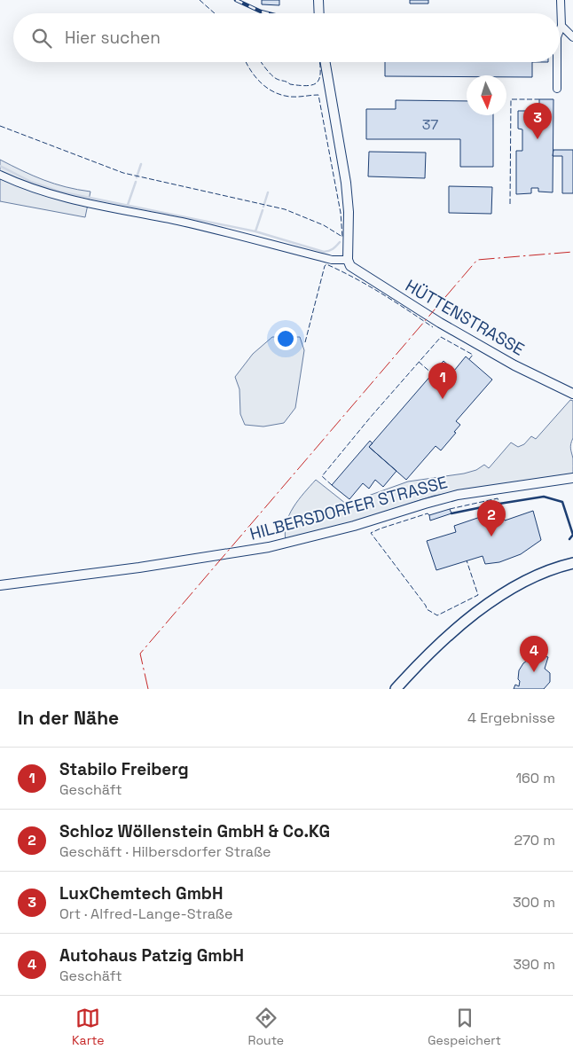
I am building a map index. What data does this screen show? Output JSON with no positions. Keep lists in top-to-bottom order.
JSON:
{
  "streets": {
    "main road": ["HÜTTENSTRASSE", "HILBERSDORFER STRASSE"]
  },
  "house_numbers": ["37"],
  "north": "bottom",
  "page": {
    "search": "Hier suchen",
    "pins": [
      "3",
      "1",
      "2",
      "4"
    ],
    "heading": ["In der Nähe", "4 Ergebnisse"],
    "list": [
      {
        "mark": "1",
        "name": "Stabilo Freiberg",
        "note": "Geschäft",
        "value": "160 m"
      },
      {
        "mark": "2",
        "name": "Schloz Wöllenstein GmbH & Co.KG",
        "note": "Geschäft · Hilbersdorfer Straße",
        "value": "270 m"
      },
      {
        "mark": "3",
        "name": "LuxChemtech GmbH",
        "note": "Ort · Alfred-Lange-Straße",
        "value": "300 m"
      },
      {
        "mark": "4",
        "name": "Autohaus Patzig GmbH",
        "note": "Geschäft",
        "value": "390 m"
      }
    ],
    "nav": ["Karte", "Route", "Gespeichert"]
  }
}
